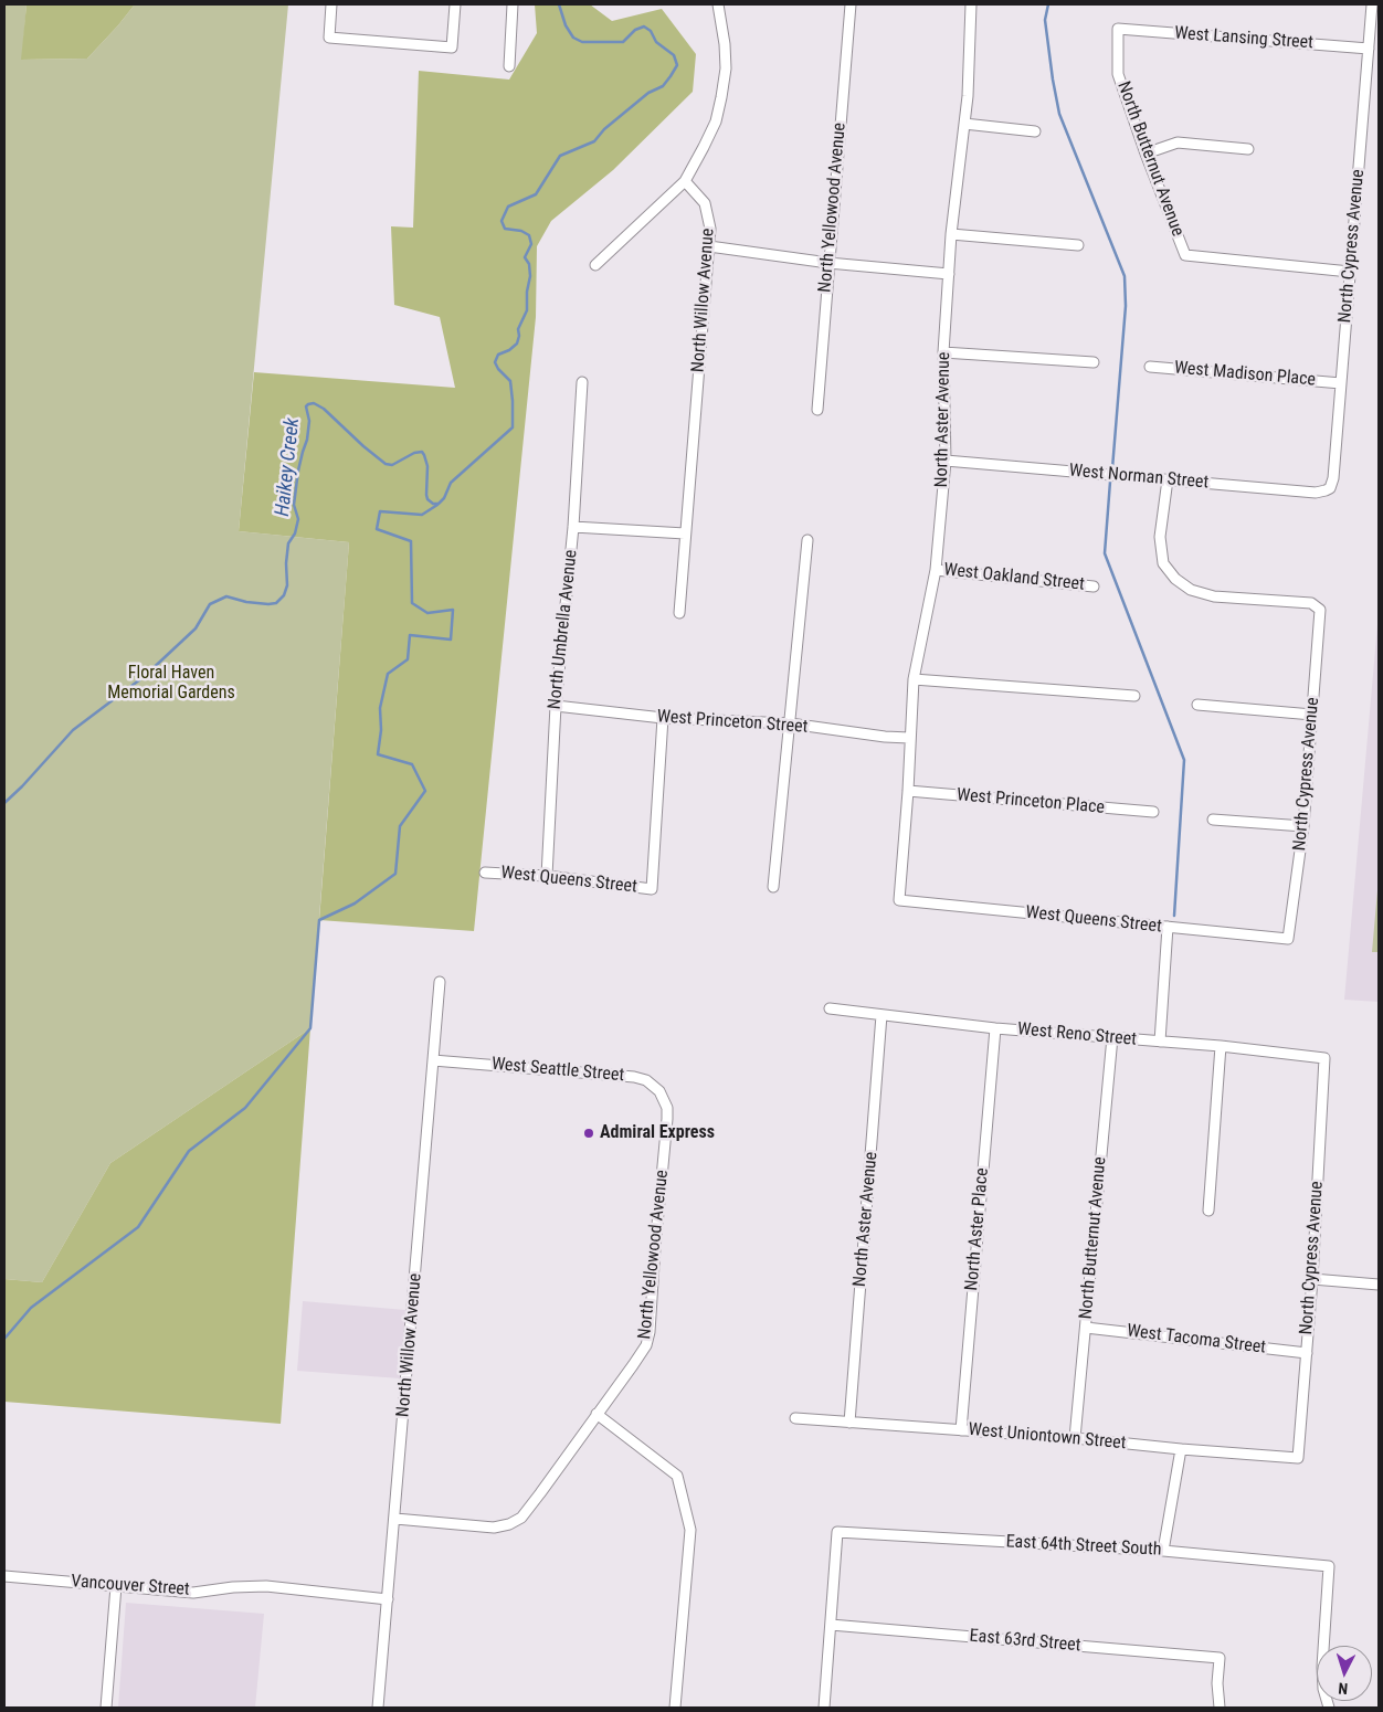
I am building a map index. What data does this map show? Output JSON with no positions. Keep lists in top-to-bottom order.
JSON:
{
  "streets": {
    "street": [
      "West Lansing Street",
      "North Butternut Avenue",
      "North Yellowood Avenue",
      "North Cypress Avenue",
      "North Willow Avenue",
      "West Madison Place",
      "North Aster Avenue",
      "West Norman Street",
      "West Oakland Street",
      "North Umbrella Avenue",
      "West Princeton Street",
      "West Princeton Place",
      "West Queens Street",
      "West Reno Street",
      "West Seattle Street",
      "North Aster Place",
      "West Tacoma Street",
      "West Uniontown Street",
      "East 64th Street South",
      "Vancouver Street",
      "East 63rd Street"
    ]
  },
  "crossings": [
    ["West Lansing Street", "North Butternut Avenue"],
    ["West Lansing Street", "North Cypress Avenue"],
    ["North Butternut Avenue", "North Cypress Avenue"],
    ["North Butternut Avenue", "West Reno Street"],
    ["North Butternut Avenue", "West Tacoma Street"],
    ["North Butternut Avenue", "West Uniontown Street"],
    ["North Yellowood Avenue", "West Seattle Street"],
    ["North Cypress Avenue", "West Madison Place"],
    ["North Cypress Avenue", "West Norman Street"],
    ["North Cypress Avenue", "West Queens Street"],
    ["North Cypress Avenue", "West Reno Street"],
    ["North Cypress Avenue", "West Tacoma Street"],
    ["North Cypress Avenue", "West Uniontown Street"],
    ["North Willow Avenue", "West Seattle Street"],
    ["North Willow Avenue", "Vancouver Street"],
    ["North Aster Avenue", "West Norman Street"],
    ["North Aster Avenue", "West Oakland Street"],
    ["North Aster Avenue", "West Princeton Street"],
    ["North Aster Avenue", "West Princeton Place"],
    ["North Aster Avenue", "West Queens Street"],
    ["North Aster Avenue", "West Reno Street"],
    ["North Aster Avenue", "West Uniontown Street"],
    ["North Umbrella Avenue", "West Princeton Street"],
    ["North Umbrella Avenue", "West Queens Street"],
    ["West Princeton Street", "West Queens Street"],
    ["West Reno Street", "North Aster Place"],
    ["North Aster Place", "West Uniontown Street"],
    ["East 64th Street South", "East 63rd Street"]
  ],
  "water": ["Haikey Creek"],
  "parks": ["Floral Haven Memorial Gardens"],
  "places": ["Admiral Express"],
  "north": "bottom"
}
